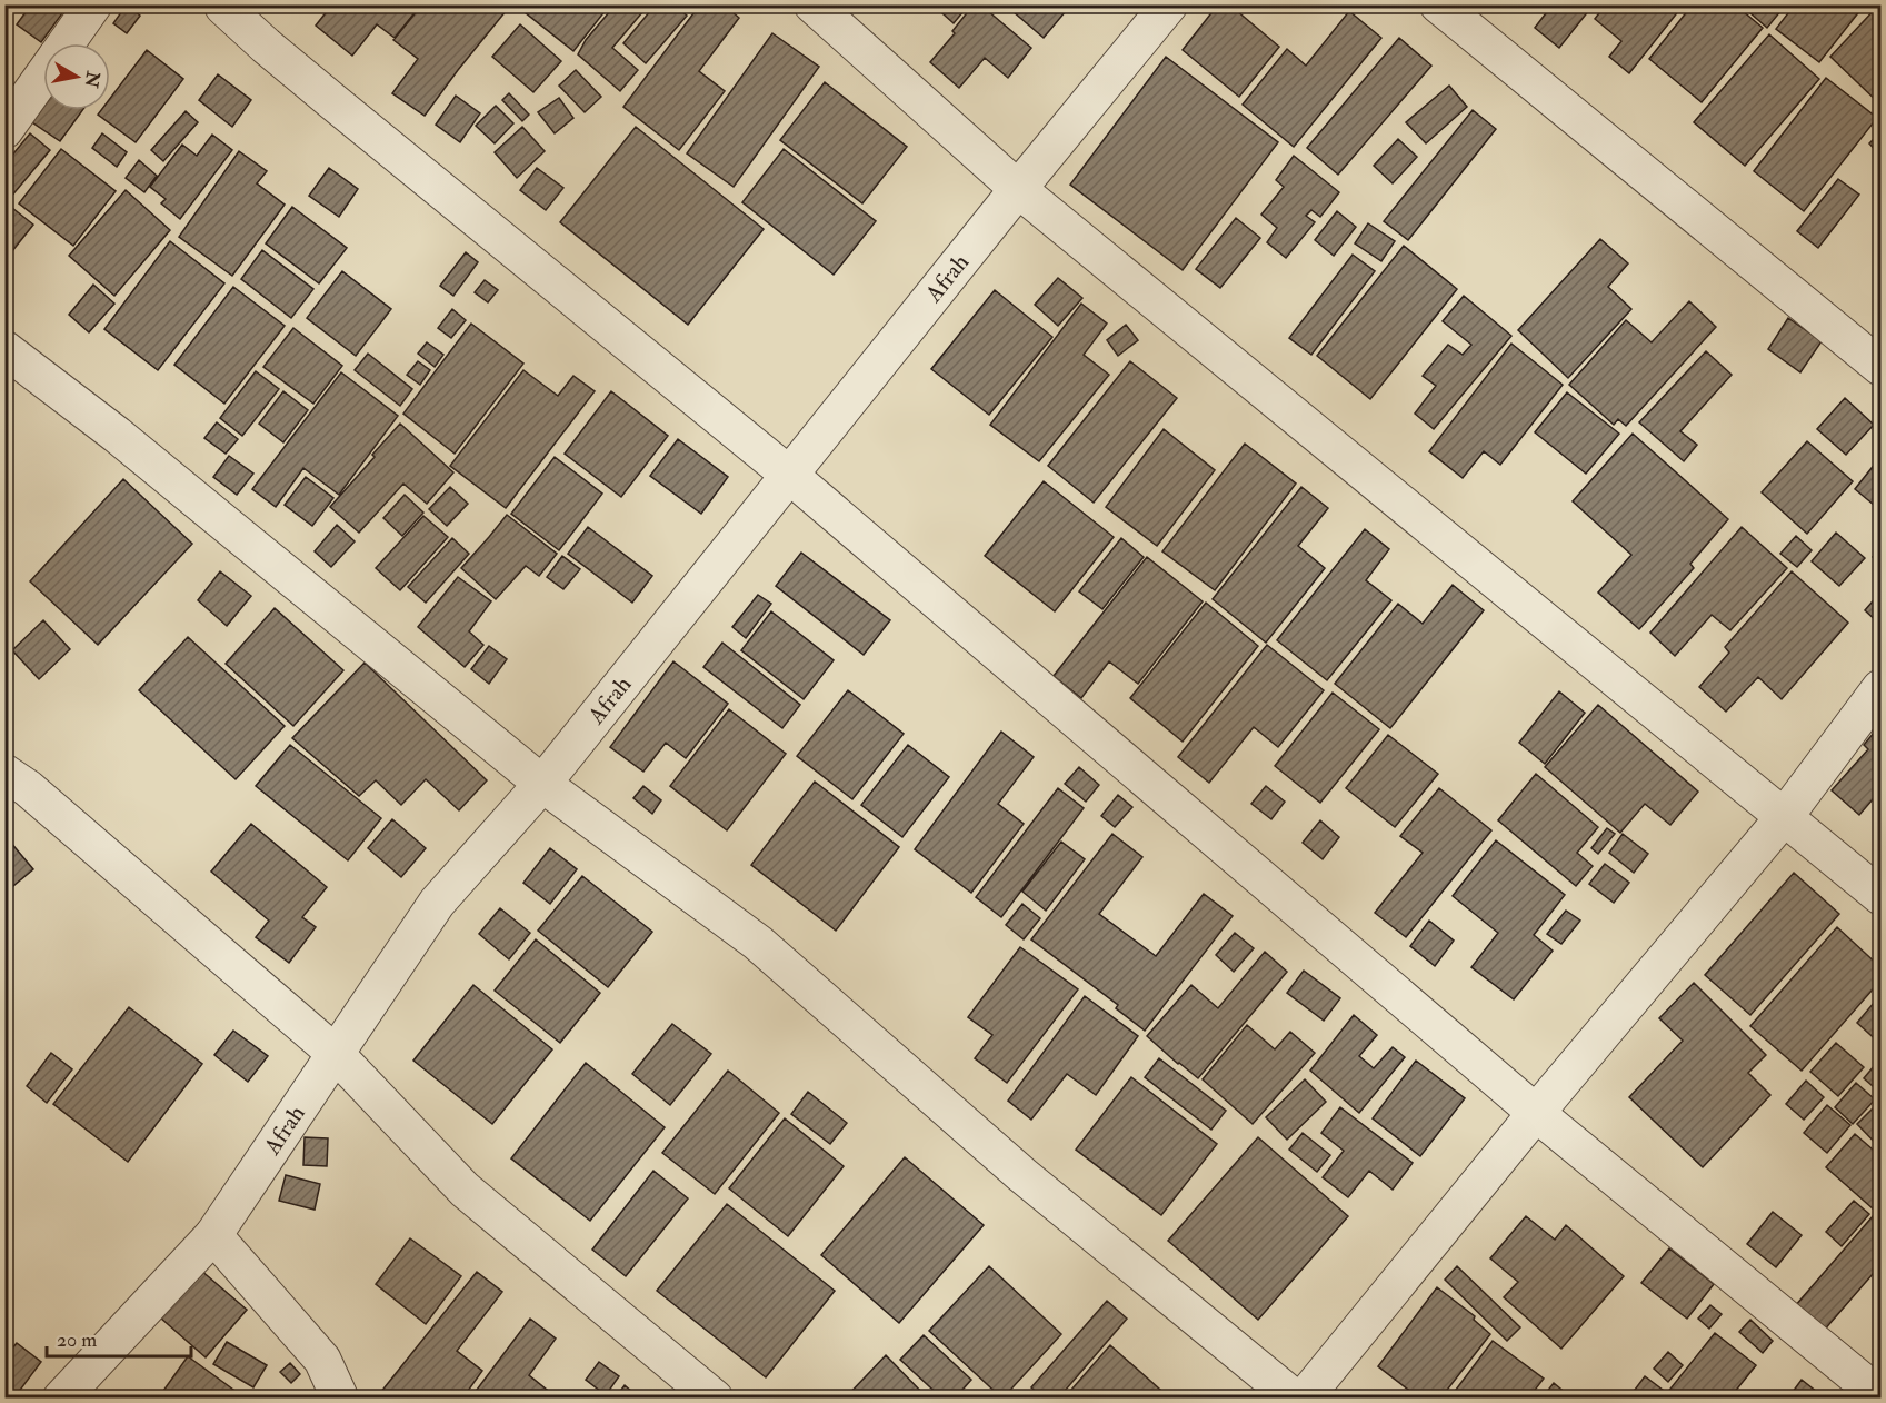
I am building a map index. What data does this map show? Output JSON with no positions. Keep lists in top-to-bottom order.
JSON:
{
  "streets": {
    "street": ["Afrah"]
  },
  "scale_bar": "20 m",
  "north": "right"
}
